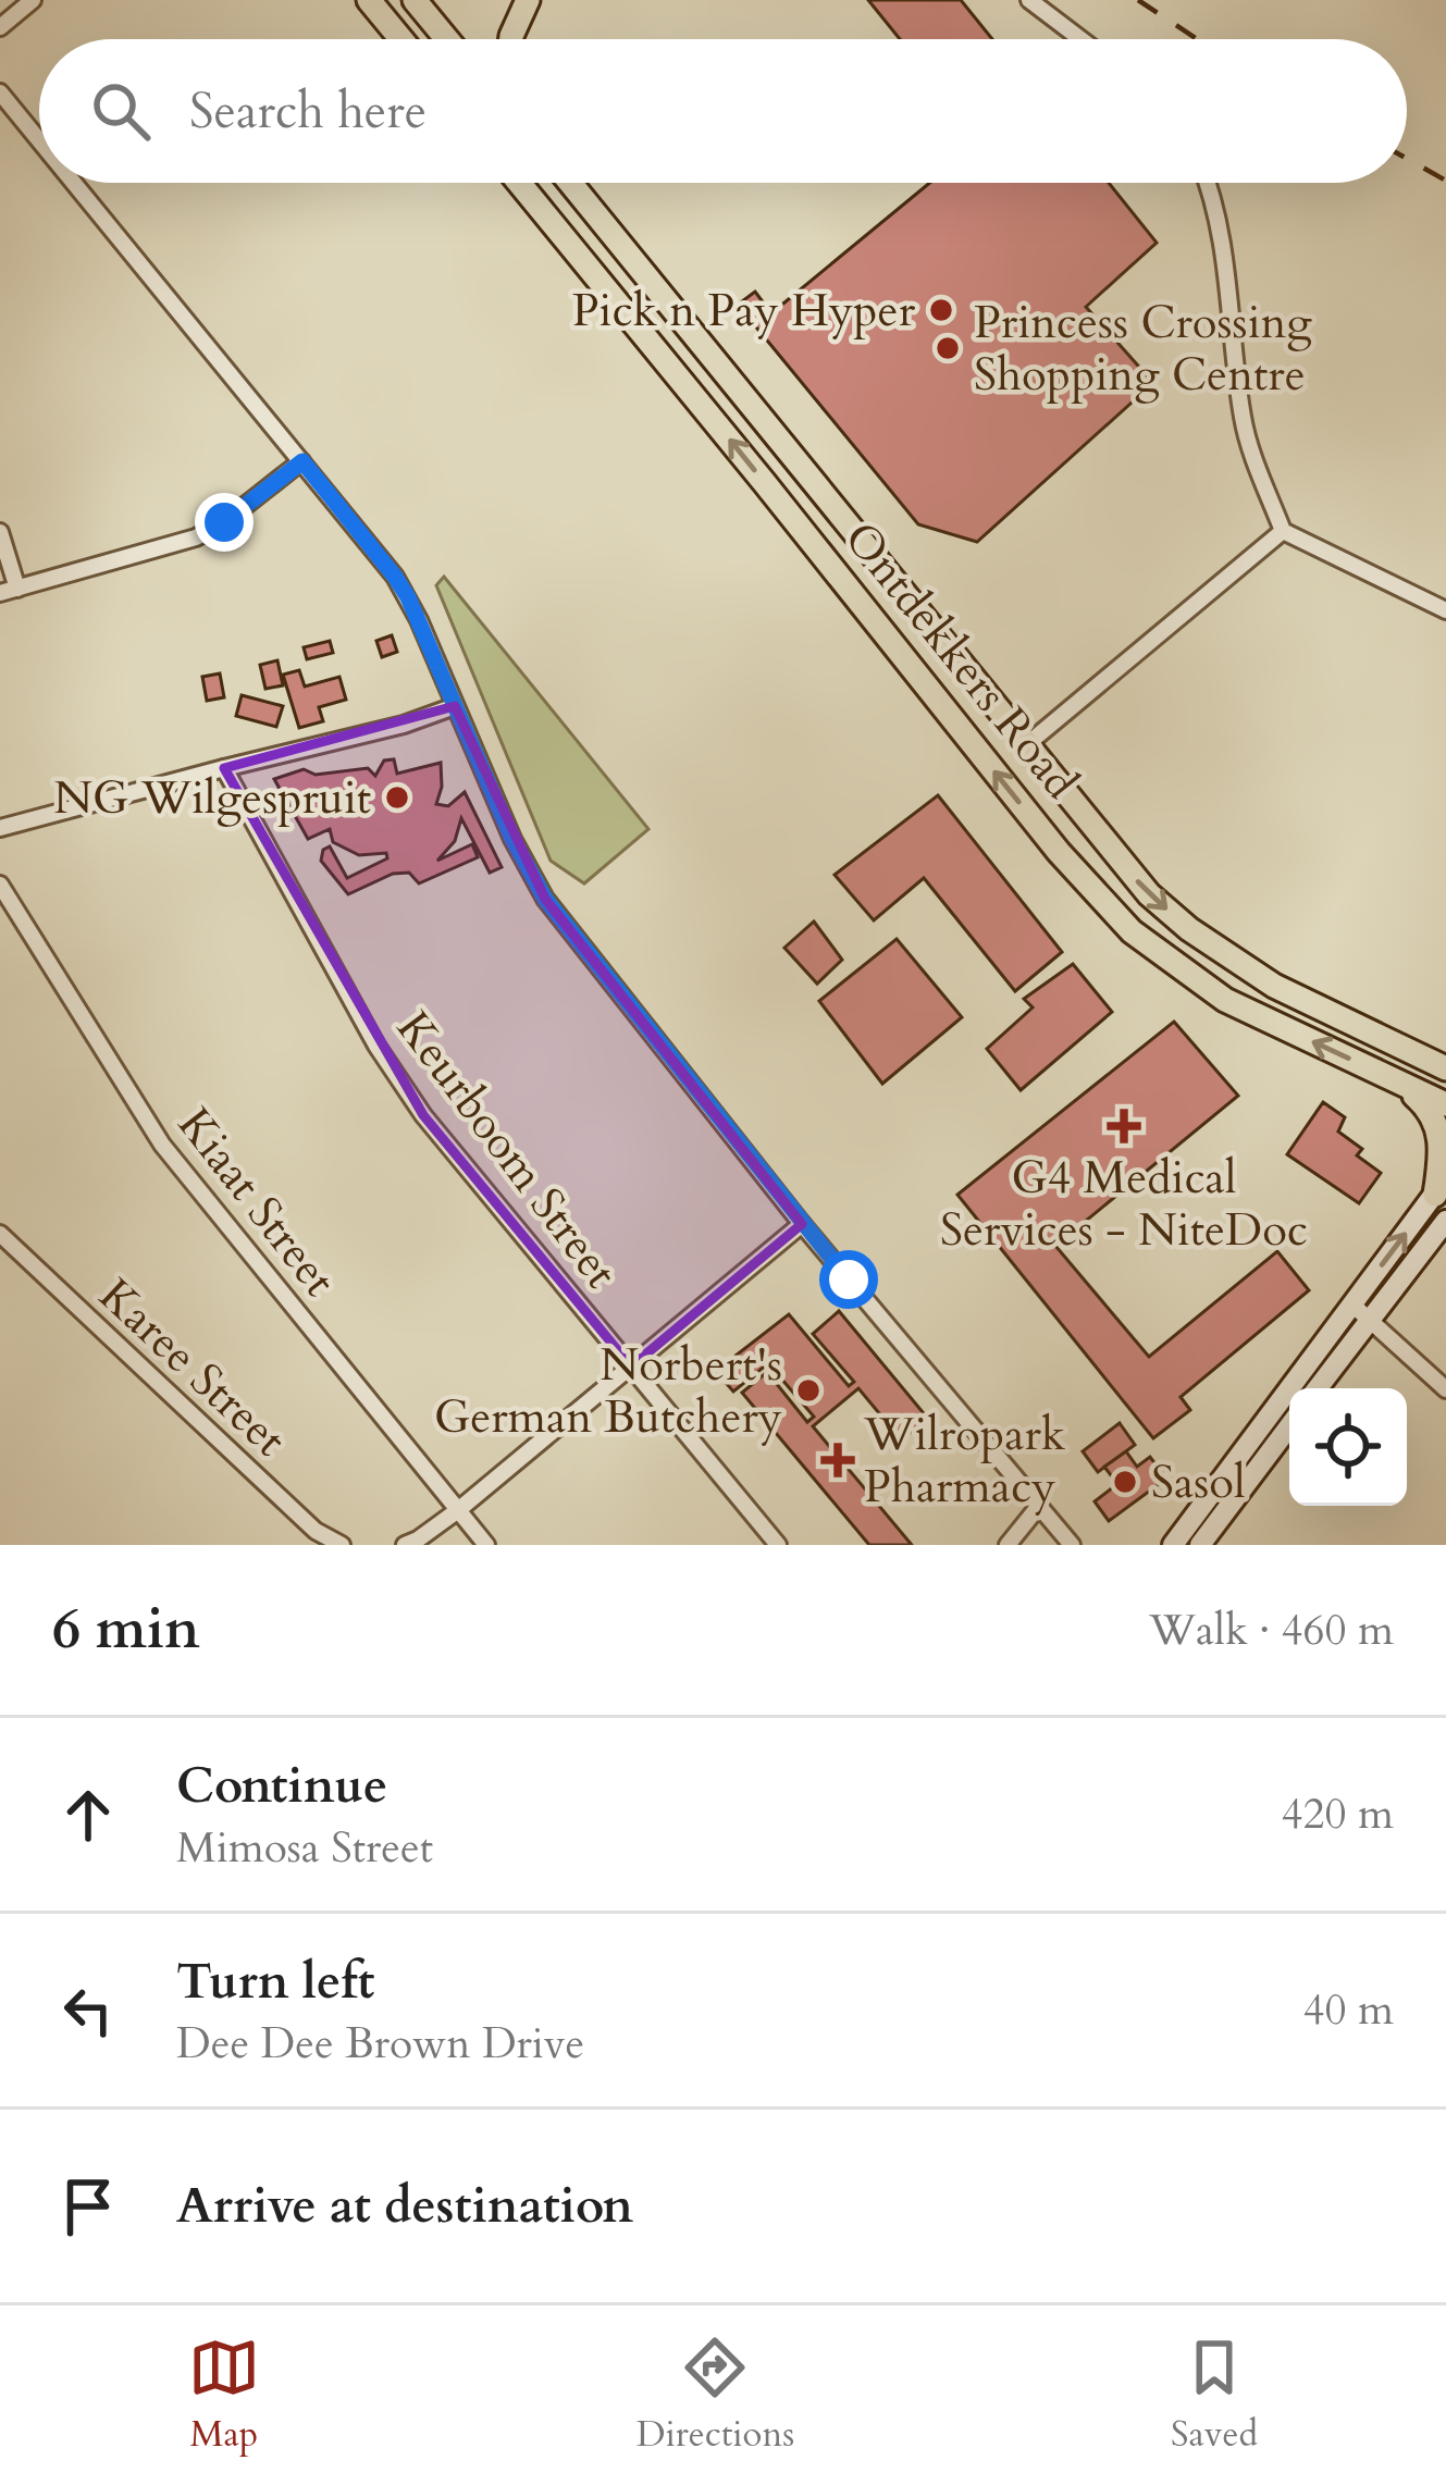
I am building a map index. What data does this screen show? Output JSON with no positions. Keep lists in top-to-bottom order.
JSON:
{
  "streets": {
    "main road": ["Ontdekkers Road"],
    "street": ["Keurboom Street", "Kiaat Street", "Karee Street"]
  },
  "places": {
    "other": [
      "Pick n Pay Hyper",
      "Princess Crossing Shopping Centre",
      "NG Wilgespruit",
      "Norbert's German Butchery",
      "Sasol"
    ],
    "health": ["G4 Medical Services - NiteDoc", "Wilropark Pharmacy"]
  },
  "page": {
    "search": "Search here",
    "heading": ["6 min", "Walk · 460 m"],
    "list": [
      ["Continue", "Mimosa Street", "420 m"],
      ["Turn left", "Dee Dee Brown Drive", "40 m"],
      "Arrive at destination"
    ],
    "nav": ["Map", "Directions", "Saved"]
  }
}
